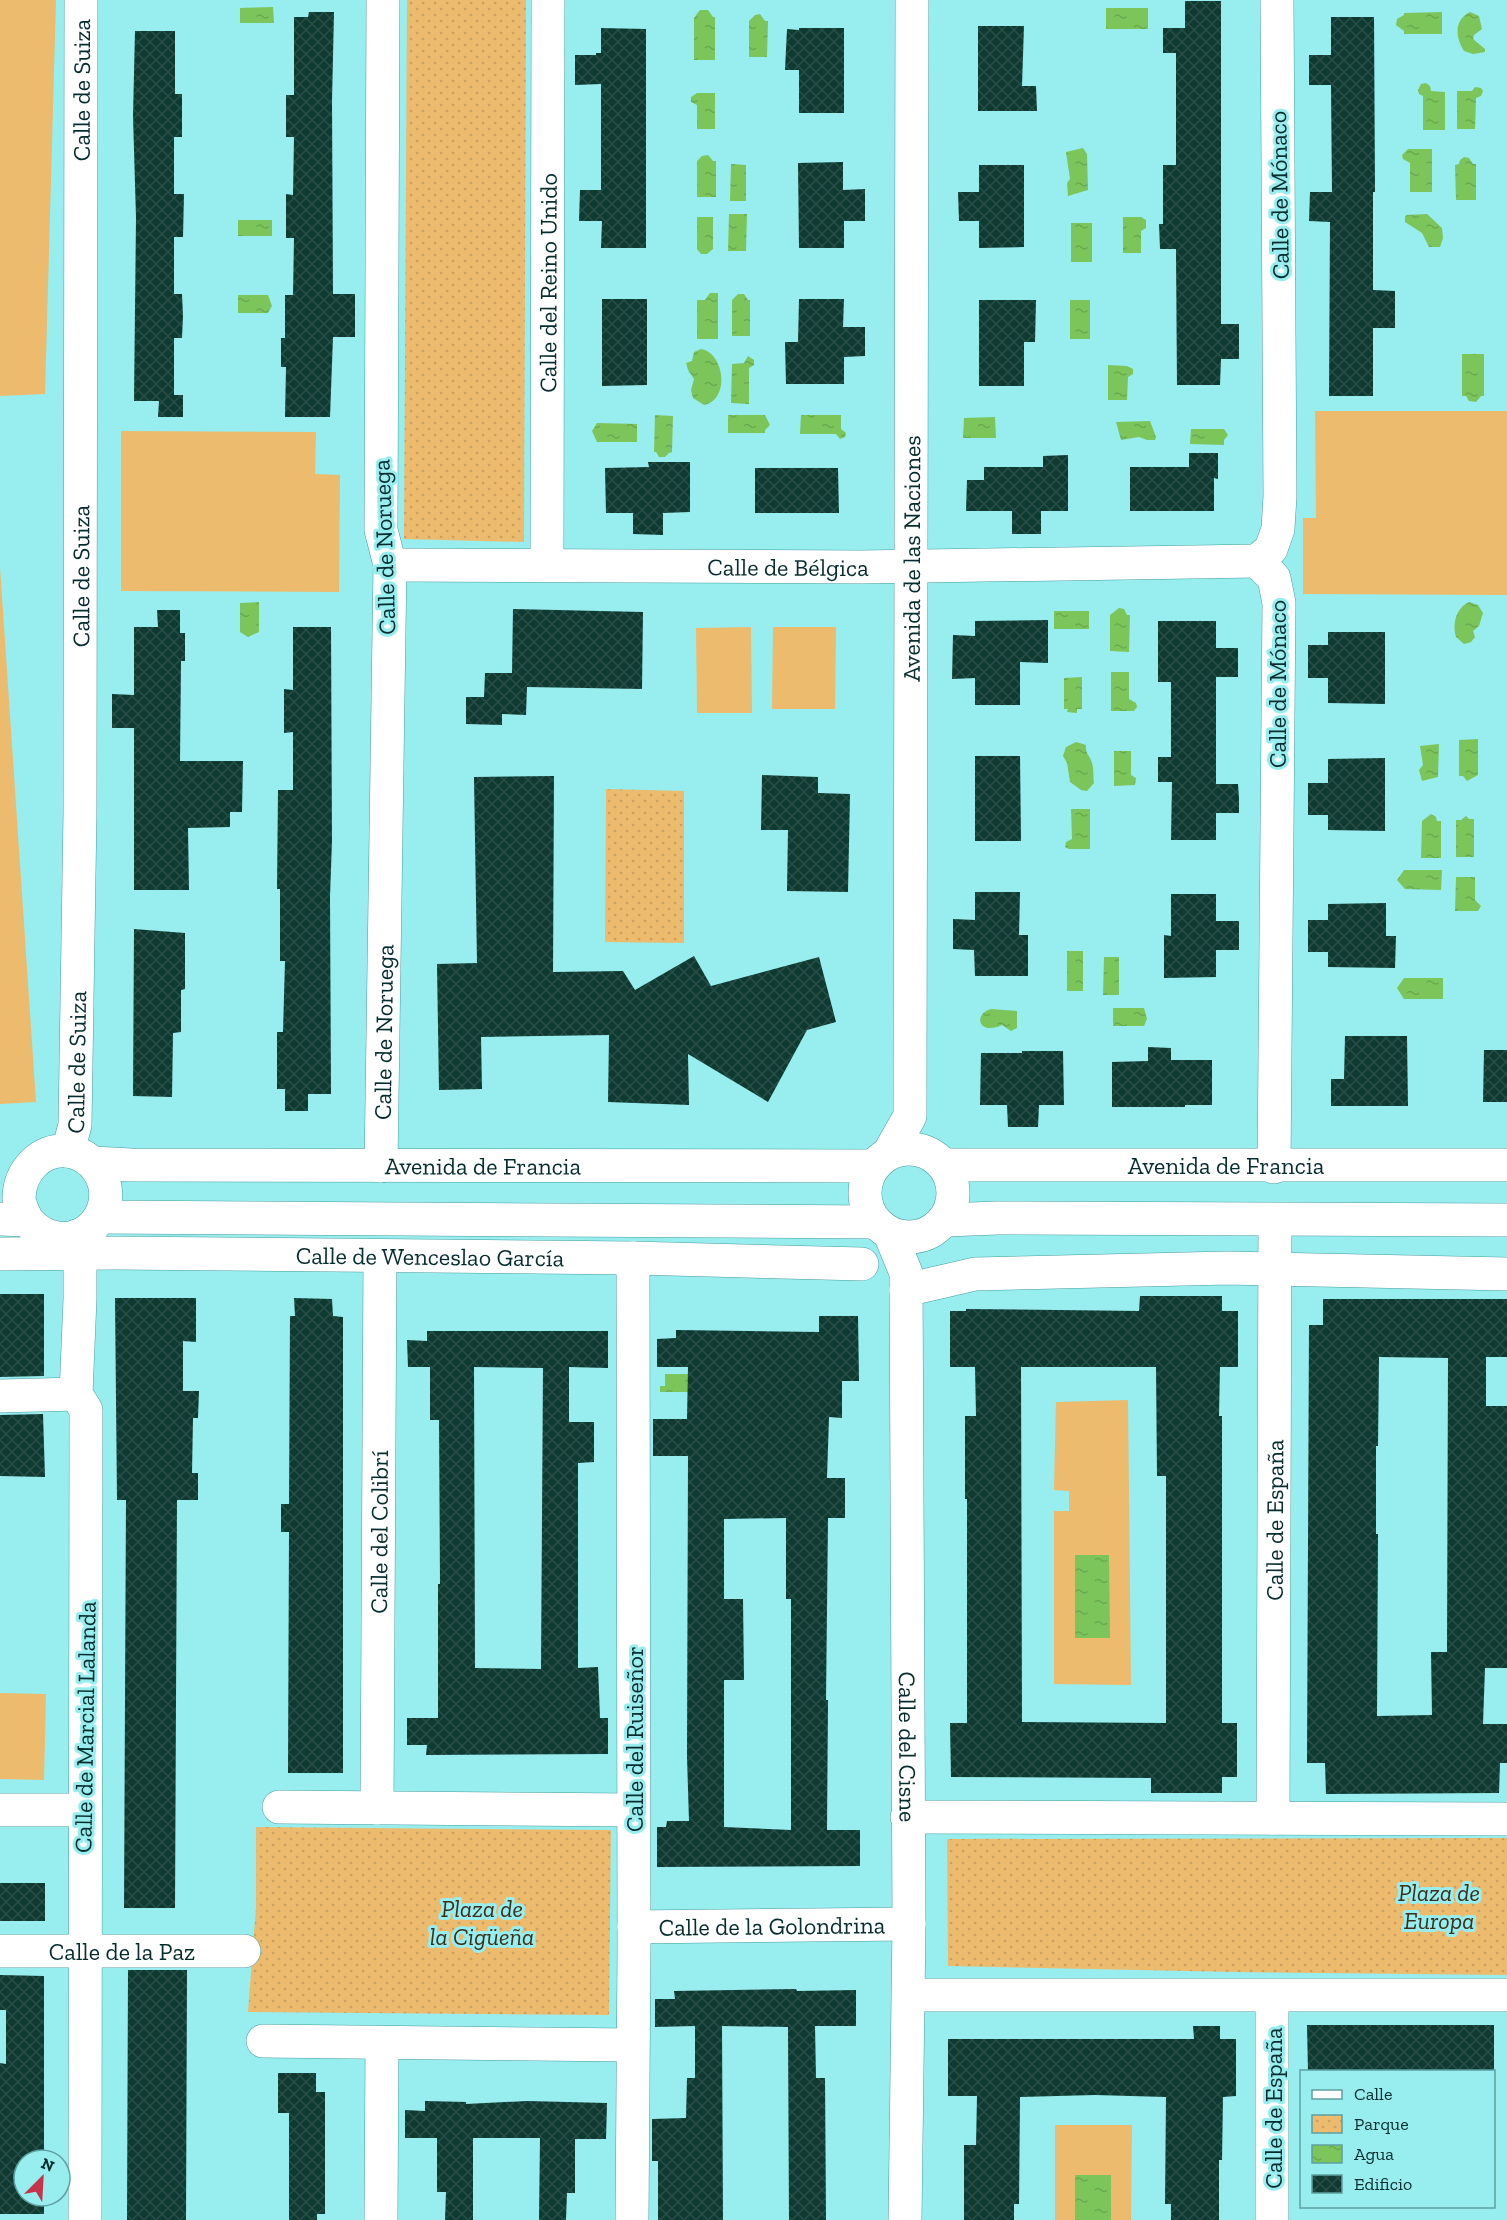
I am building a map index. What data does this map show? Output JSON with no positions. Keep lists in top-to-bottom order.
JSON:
{
  "streets": {
    "street": [
      "Calle de Suiza",
      "Calle de Mónaco",
      "Calle del Reino Unido",
      "Calle de Noruega",
      "Avenida de las Naciones",
      "Calle de Bélgica",
      "Avenida de Francia",
      "Calle de Wenceslao García",
      "Calle de España",
      "Calle del Colibrí",
      "Calle de Marcial Lalanda",
      "Calle del Ruiseñor",
      "Calle del Cisne",
      "Calle de la Golondrina",
      "Calle de la Paz"
    ]
  },
  "crossings": [
    ["Calle de Suiza", "Avenida de Francia"],
    ["Calle de Suiza", "Calle de Wenceslao García"],
    ["Calle de Suiza", "Calle de Marcial Lalanda"],
    ["Calle de Mónaco", "Calle de Bélgica"],
    ["Calle de Mónaco", "Avenida de Francia"],
    ["Calle del Reino Unido", "Calle de Bélgica"],
    ["Calle de Noruega", "Calle de Bélgica"],
    ["Calle de Noruega", "Avenida de Francia"],
    ["Avenida de las Naciones", "Calle de Bélgica"],
    ["Avenida de las Naciones", "Avenida de Francia"],
    ["Avenida de las Naciones", "Calle del Cisne"],
    ["Avenida de Francia", "Calle de Wenceslao García"],
    ["Avenida de Francia", "Calle de Marcial Lalanda"],
    ["Avenida de Francia", "Calle del Cisne"],
    ["Calle de Wenceslao García", "Calle del Colibrí"],
    ["Calle de Wenceslao García", "Calle de Marcial Lalanda"],
    ["Calle de Wenceslao García", "Calle del Ruiseñor"],
    ["Calle de Marcial Lalanda", "Calle de la Paz"],
    ["Calle del Ruiseñor", "Calle de la Golondrina"],
    ["Calle del Cisne", "Calle de la Golondrina"]
  ],
  "parks": ["Plaza de Europa", "Plaza de la Cigüeña"],
  "legend": [
    "Calle",
    "Parque",
    "Agua",
    "Edificio"
  ],
  "north": "top right"
}
